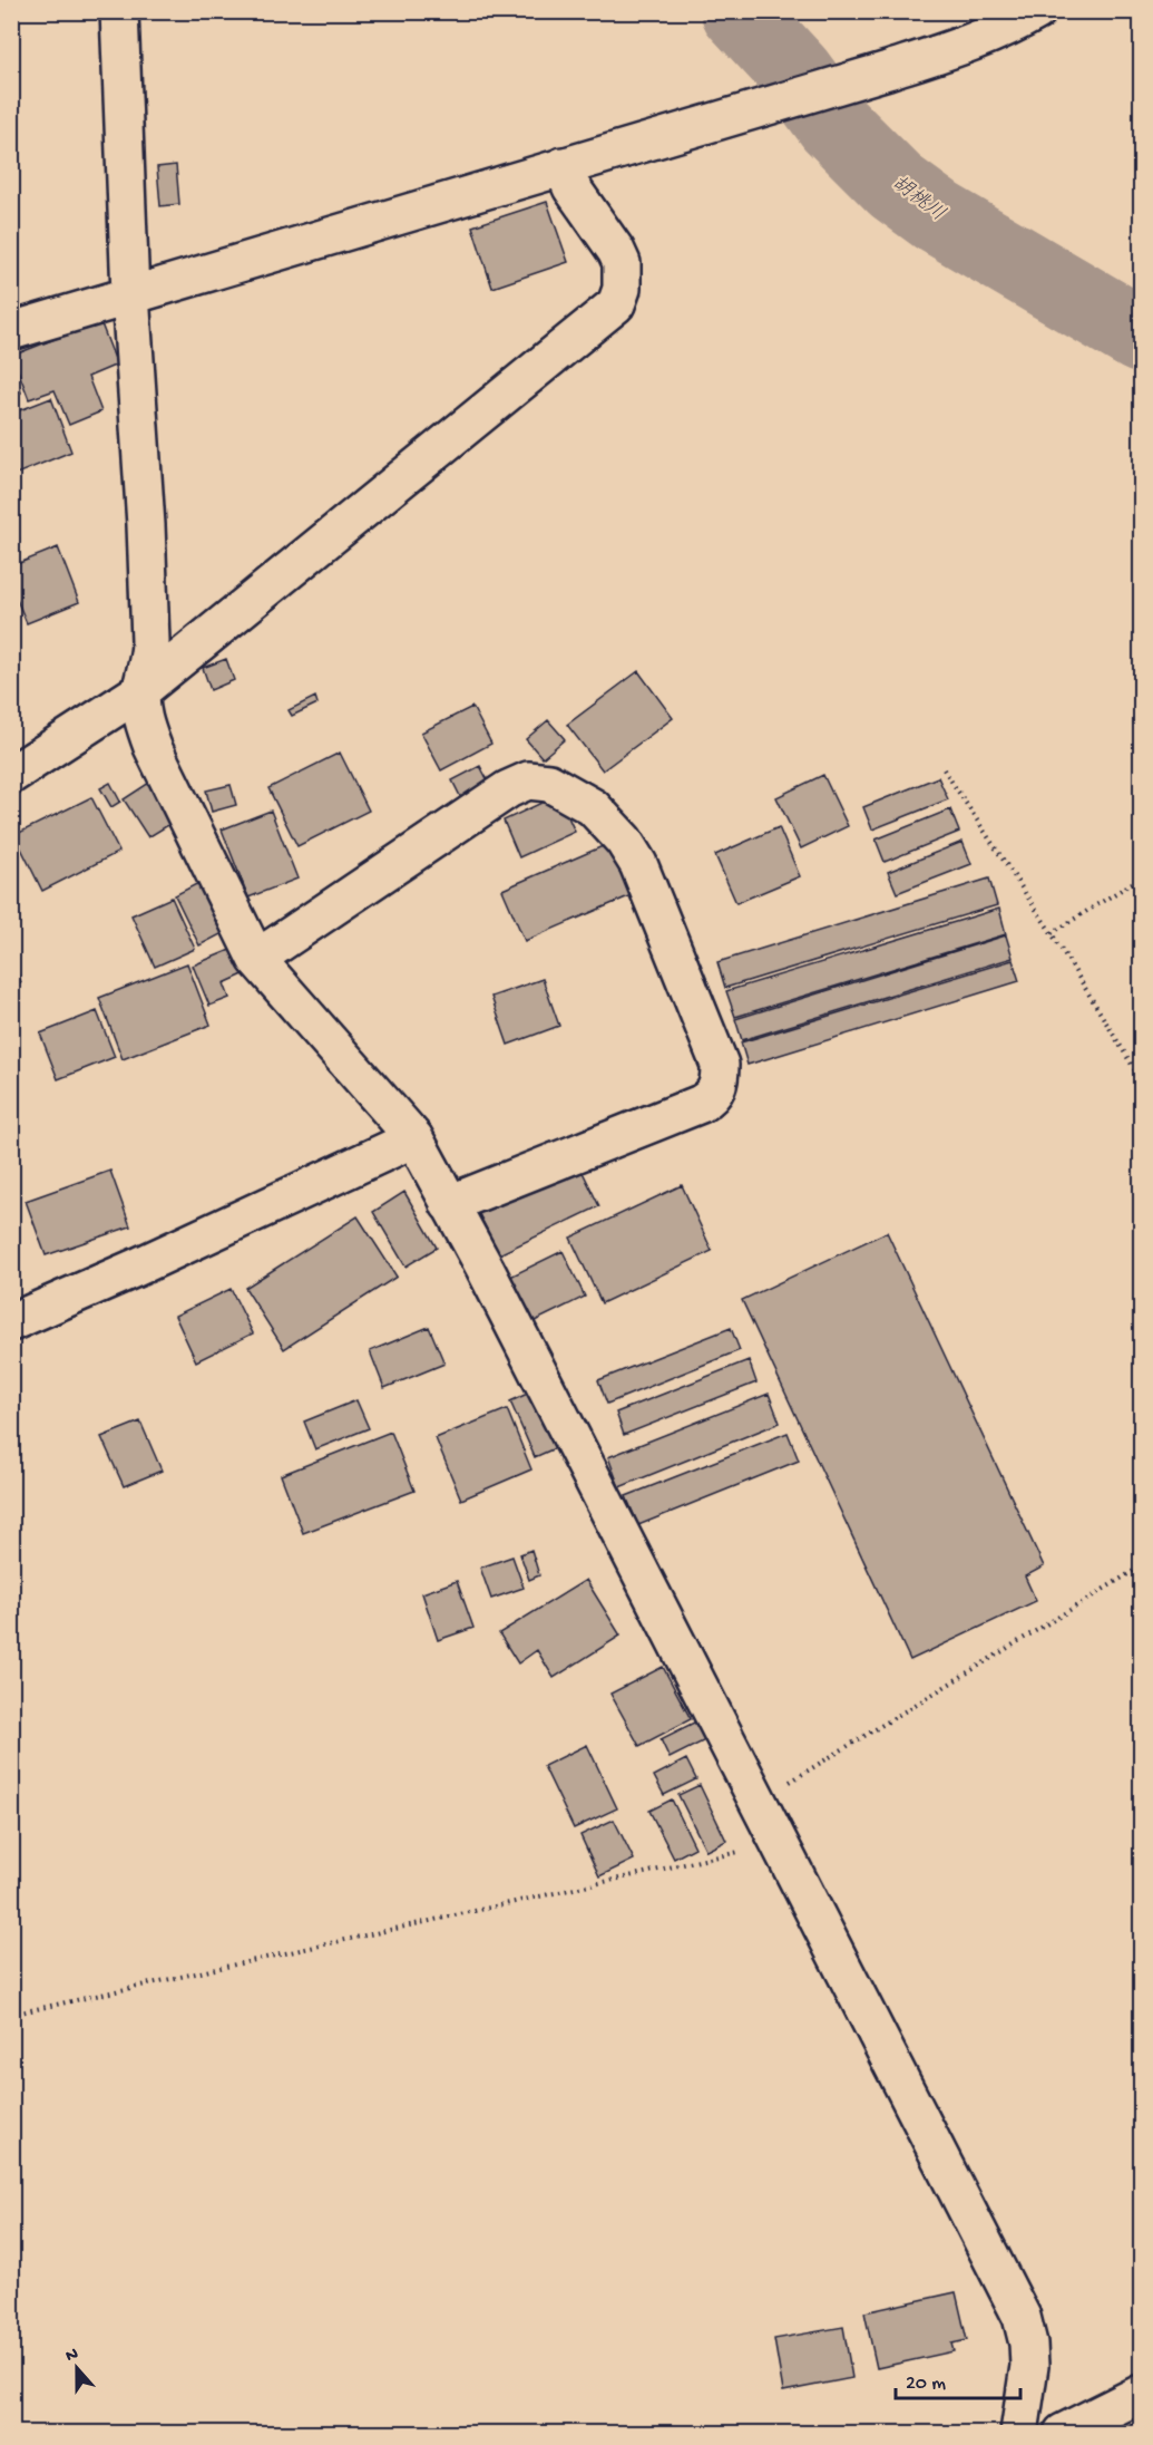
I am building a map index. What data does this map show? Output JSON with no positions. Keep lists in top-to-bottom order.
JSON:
{
  "water": ["胡桃川"],
  "scale_bar": "20 m",
  "north": "top"
}
